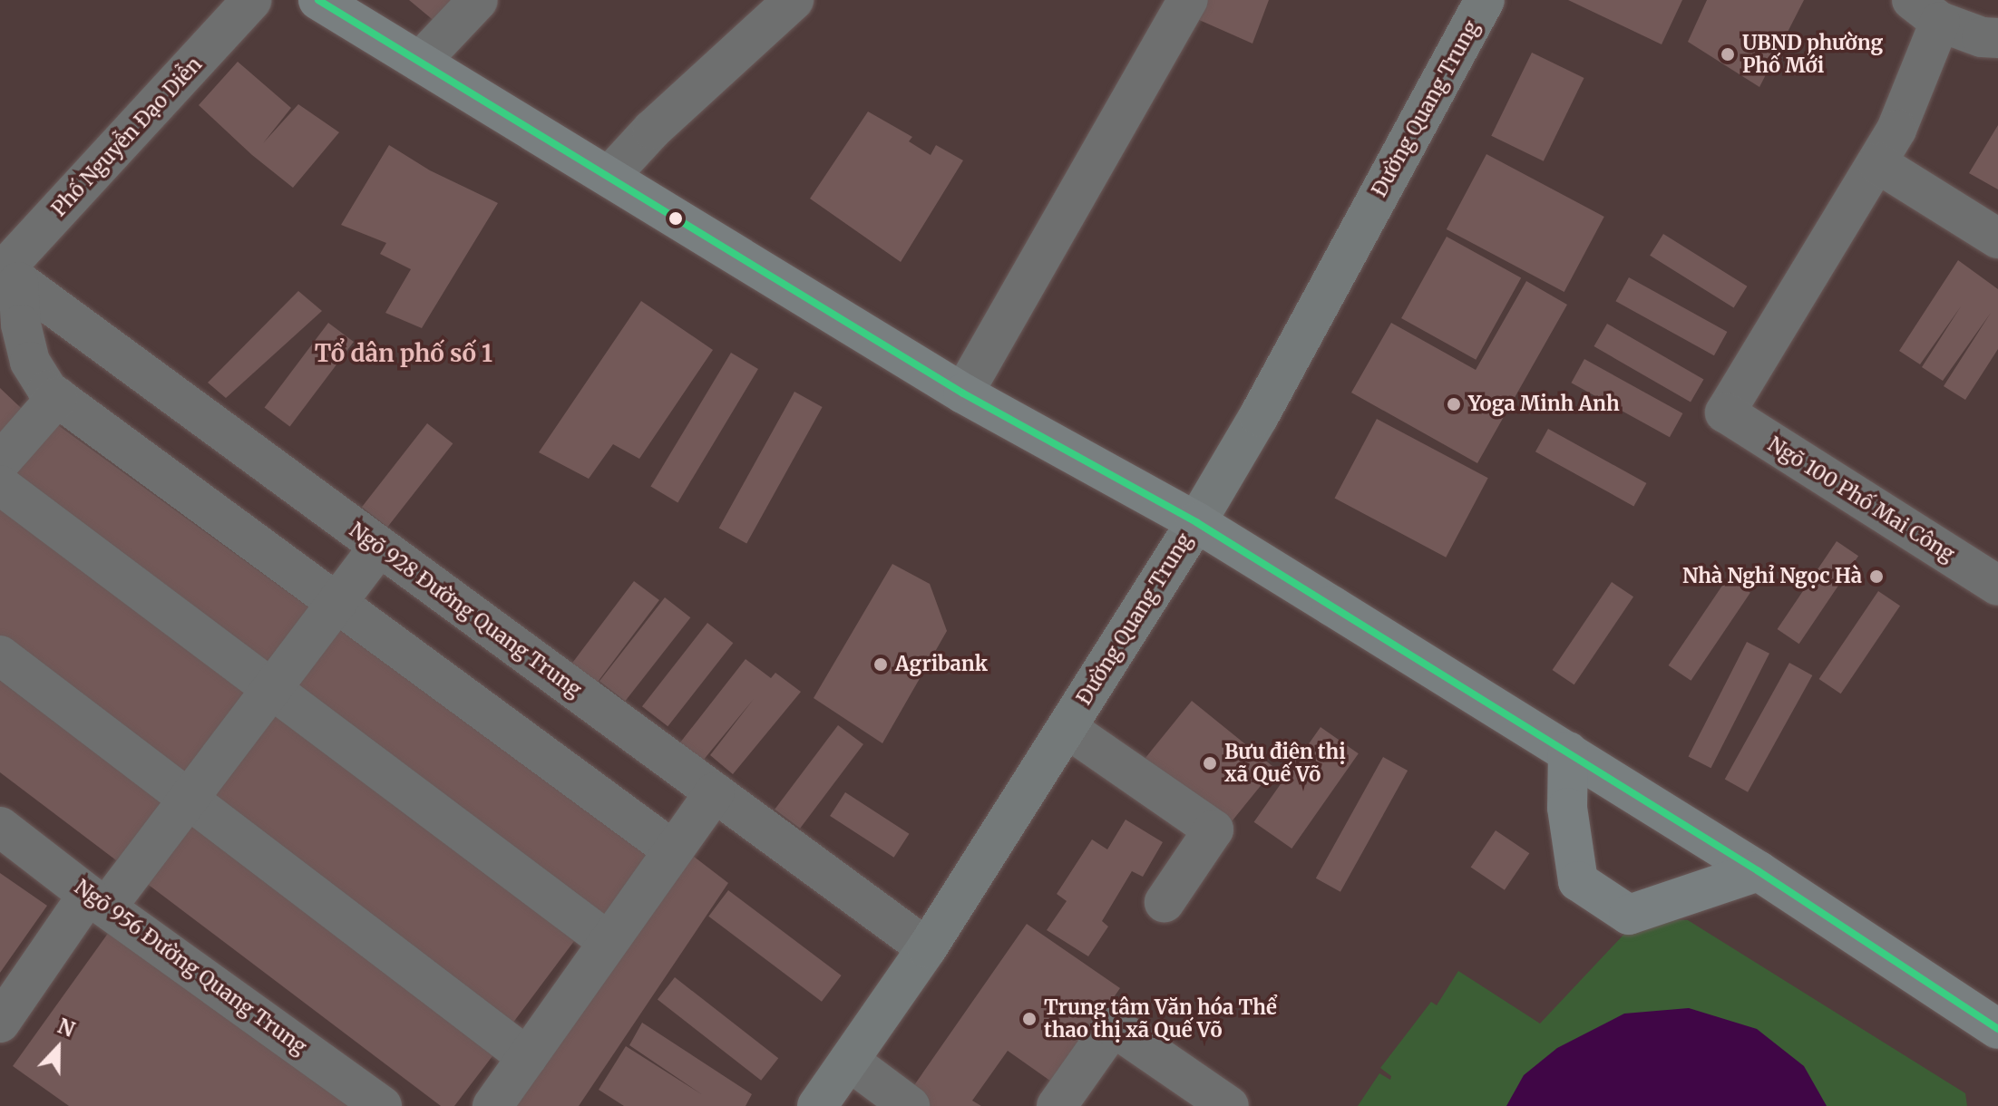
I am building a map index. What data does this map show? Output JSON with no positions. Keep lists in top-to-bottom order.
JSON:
{
  "streets": {
    "main road": ["Đường Quang Trung"],
    "street": [
      "Phố Nguyễn Đạo Diễn",
      "Ngõ 100 Phố Mai Công",
      "Ngõ 928 Đường Quang Trung",
      "Ngõ 956 Đường Quang Trung"
    ]
  },
  "crossings": [
    ["Đường Quang Trung", "Ngõ 928 Đường Quang Trung"],
    ["Phố Nguyễn Đạo Diễn", "Ngõ 928 Đường Quang Trung"]
  ],
  "districts": ["Tổ dân phố số 1"],
  "places": [
    "UBND phường Phố Mới",
    "Yoga Minh Anh",
    "Nhà Nghỉ Ngọc Hà",
    "Agribank",
    "Bưu điện thị xã Quế Võ",
    "Trung tâm Văn hóa Thể thao thị xã Quế Võ"
  ],
  "north": "top"
}
